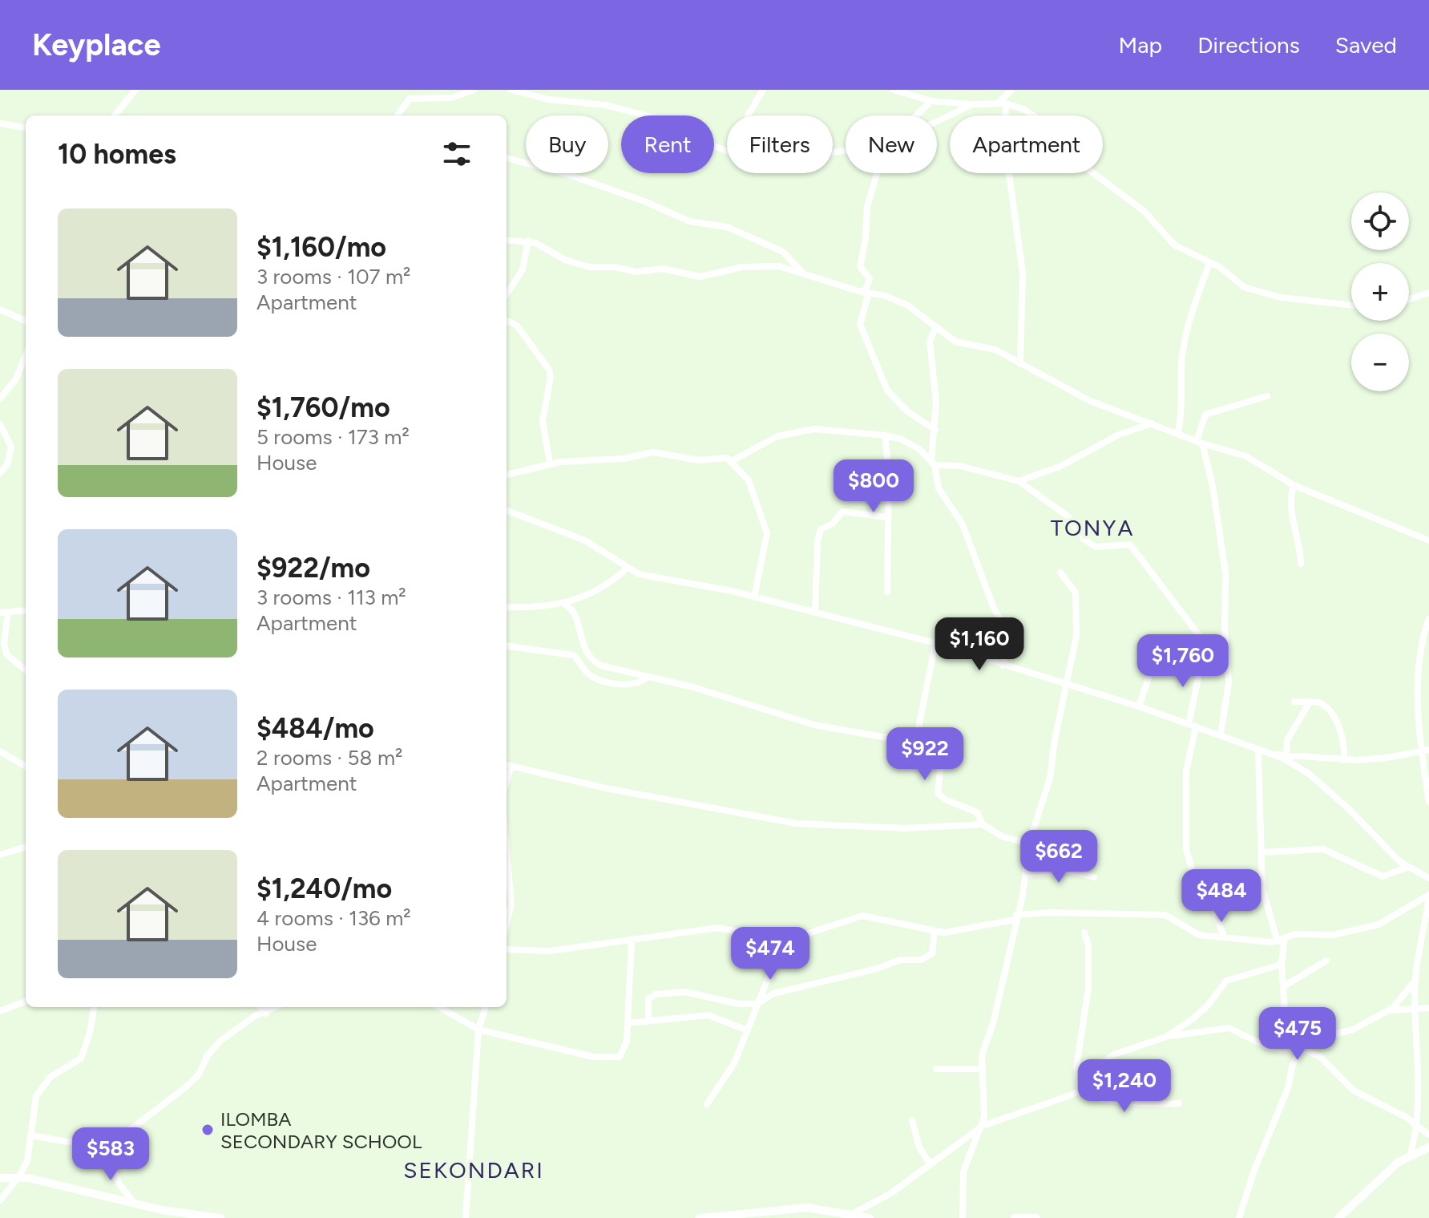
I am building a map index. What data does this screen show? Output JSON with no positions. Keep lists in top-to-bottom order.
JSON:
{
  "districts": ["TONYA", "SEKONDARI"],
  "places": ["ILOMBA SECONDARY SCHOOL"],
  "page": {
    "header": "Keyplace",
    "nav": ["Map", "Directions", "Saved"],
    "chip": [
      "Buy",
      "Rent",
      "Filters",
      "New",
      "Apartment"
    ],
    "heading": "10 homes",
    "map_buttons": ["+", "−"],
    "list": [
      {
        "name": "$1,160/mo",
        "note": "3 rooms · 107 m² · Apartment"
      },
      {
        "name": "$1,760/mo",
        "note": "5 rooms · 173 m² · House"
      },
      {
        "name": "$922/mo",
        "note": "3 rooms · 113 m² · Apartment"
      },
      {
        "name": "$484/mo",
        "note": "2 rooms · 58 m² · Apartment"
      },
      {
        "name": "$1,240/mo",
        "note": "4 rooms · 136 m² · House"
      }
    ],
    "price": [
      "$800",
      "$1,160",
      "$1,760",
      "$922",
      "$662",
      "$484",
      "$474",
      "$475",
      "$1,240",
      "$583"
    ]
  }
}
